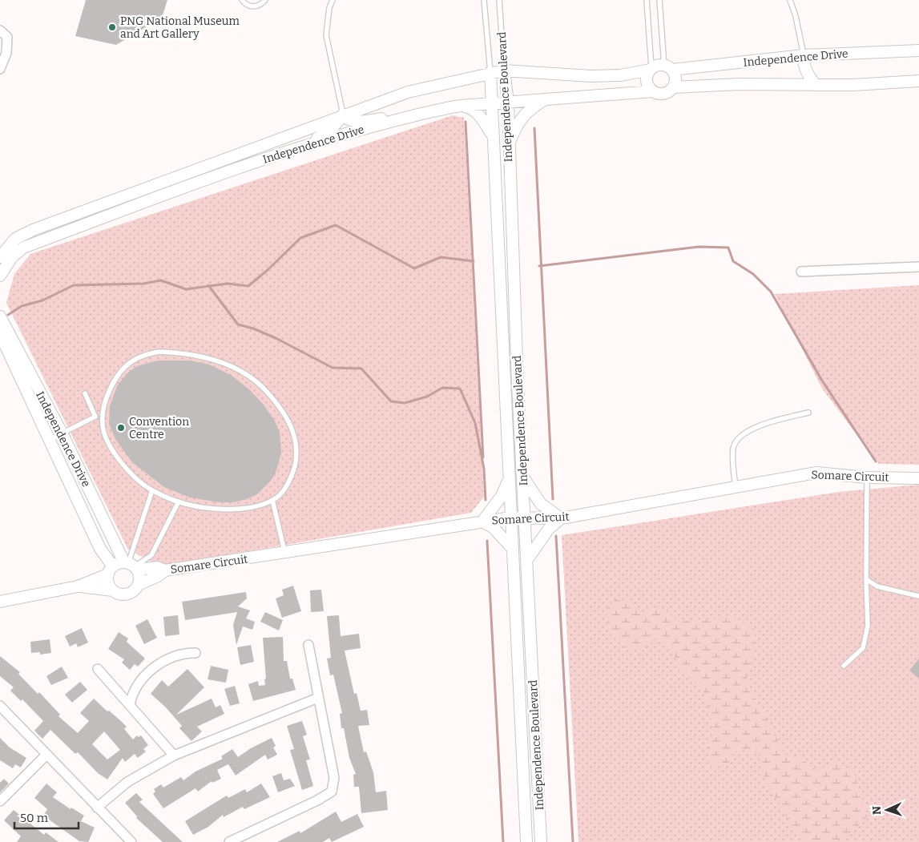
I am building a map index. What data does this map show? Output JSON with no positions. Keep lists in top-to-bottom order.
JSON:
{
  "streets": {
    "street": ["Independence Drive", "Independence Boulevard", "Somare Circuit"]
  },
  "crossings": [
    ["Independence Drive", "Independence Boulevard"],
    ["Independence Drive", "Somare Circuit"],
    ["Independence Boulevard", "Somare Circuit"]
  ],
  "places": ["PNG National Museum and Art Gallery", "Convention Centre"],
  "scale_bar": "50 m",
  "north": "left"
}
